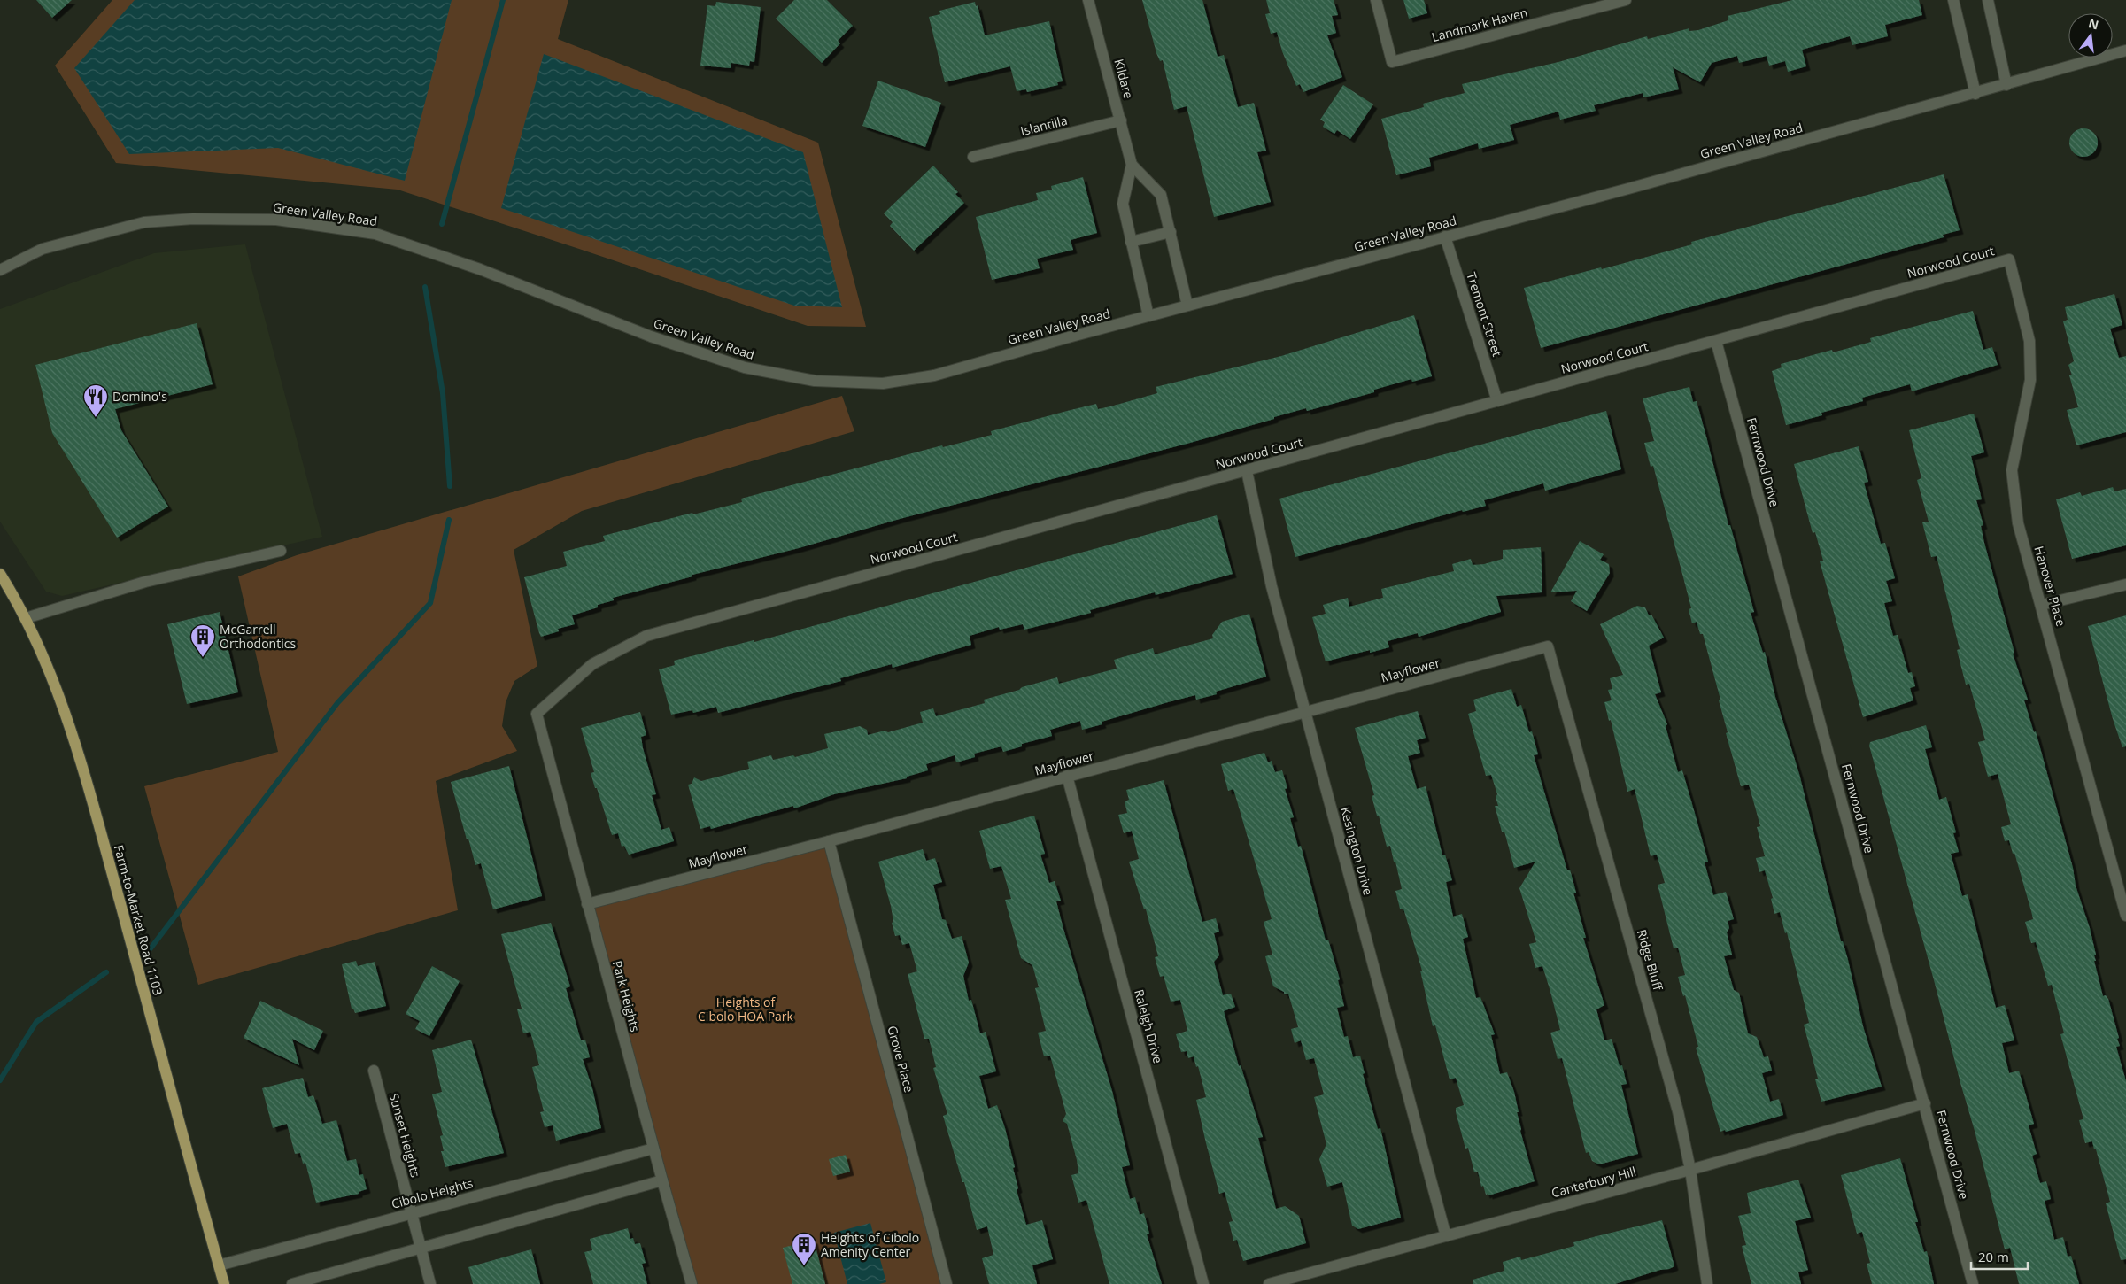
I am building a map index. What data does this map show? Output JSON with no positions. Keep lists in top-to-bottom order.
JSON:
{
  "streets": {
    "main road": ["Farm-to-Market Road 1103"],
    "street": [
      "Landmark Haven",
      "Kildare",
      "Islantilla",
      "Green Valley Road",
      "Norwood Court",
      "Tremont Street",
      "Fernwood Drive",
      "Hanover Place",
      "Mayflower",
      "Kesington Drive",
      "Ridge Bluff",
      "Park Heights",
      "Raleigh Drive",
      "Grove Place",
      "Sunset Heights",
      "Canterbury Hill",
      "Cibolo Heights"
    ]
  },
  "crossings": [
    ["Kildare", "Islantilla"],
    ["Kildare", "Green Valley Road"],
    ["Green Valley Road", "Tremont Street"],
    ["Norwood Court", "Tremont Street"],
    ["Norwood Court", "Fernwood Drive"],
    ["Norwood Court", "Hanover Place"],
    ["Norwood Court", "Kesington Drive"],
    ["Norwood Court", "Park Heights"],
    ["Fernwood Drive", "Canterbury Hill"],
    ["Mayflower", "Kesington Drive"],
    ["Mayflower", "Ridge Bluff"],
    ["Mayflower", "Park Heights"],
    ["Mayflower", "Raleigh Drive"],
    ["Mayflower", "Grove Place"],
    ["Kesington Drive", "Canterbury Hill"],
    ["Farm-to-Market Road 1103", "Cibolo Heights"],
    ["Ridge Bluff", "Canterbury Hill"],
    ["Park Heights", "Cibolo Heights"],
    ["Sunset Heights", "Cibolo Heights"]
  ],
  "parks": ["Heights of Cibolo HOA Park"],
  "places": {
    "restaurant": ["Domino's"],
    "building": ["McGarrell Orthodontics", "Heights of Cibolo Amenity Center"]
  },
  "scale_bar": "20 m",
  "north": "top"
}
